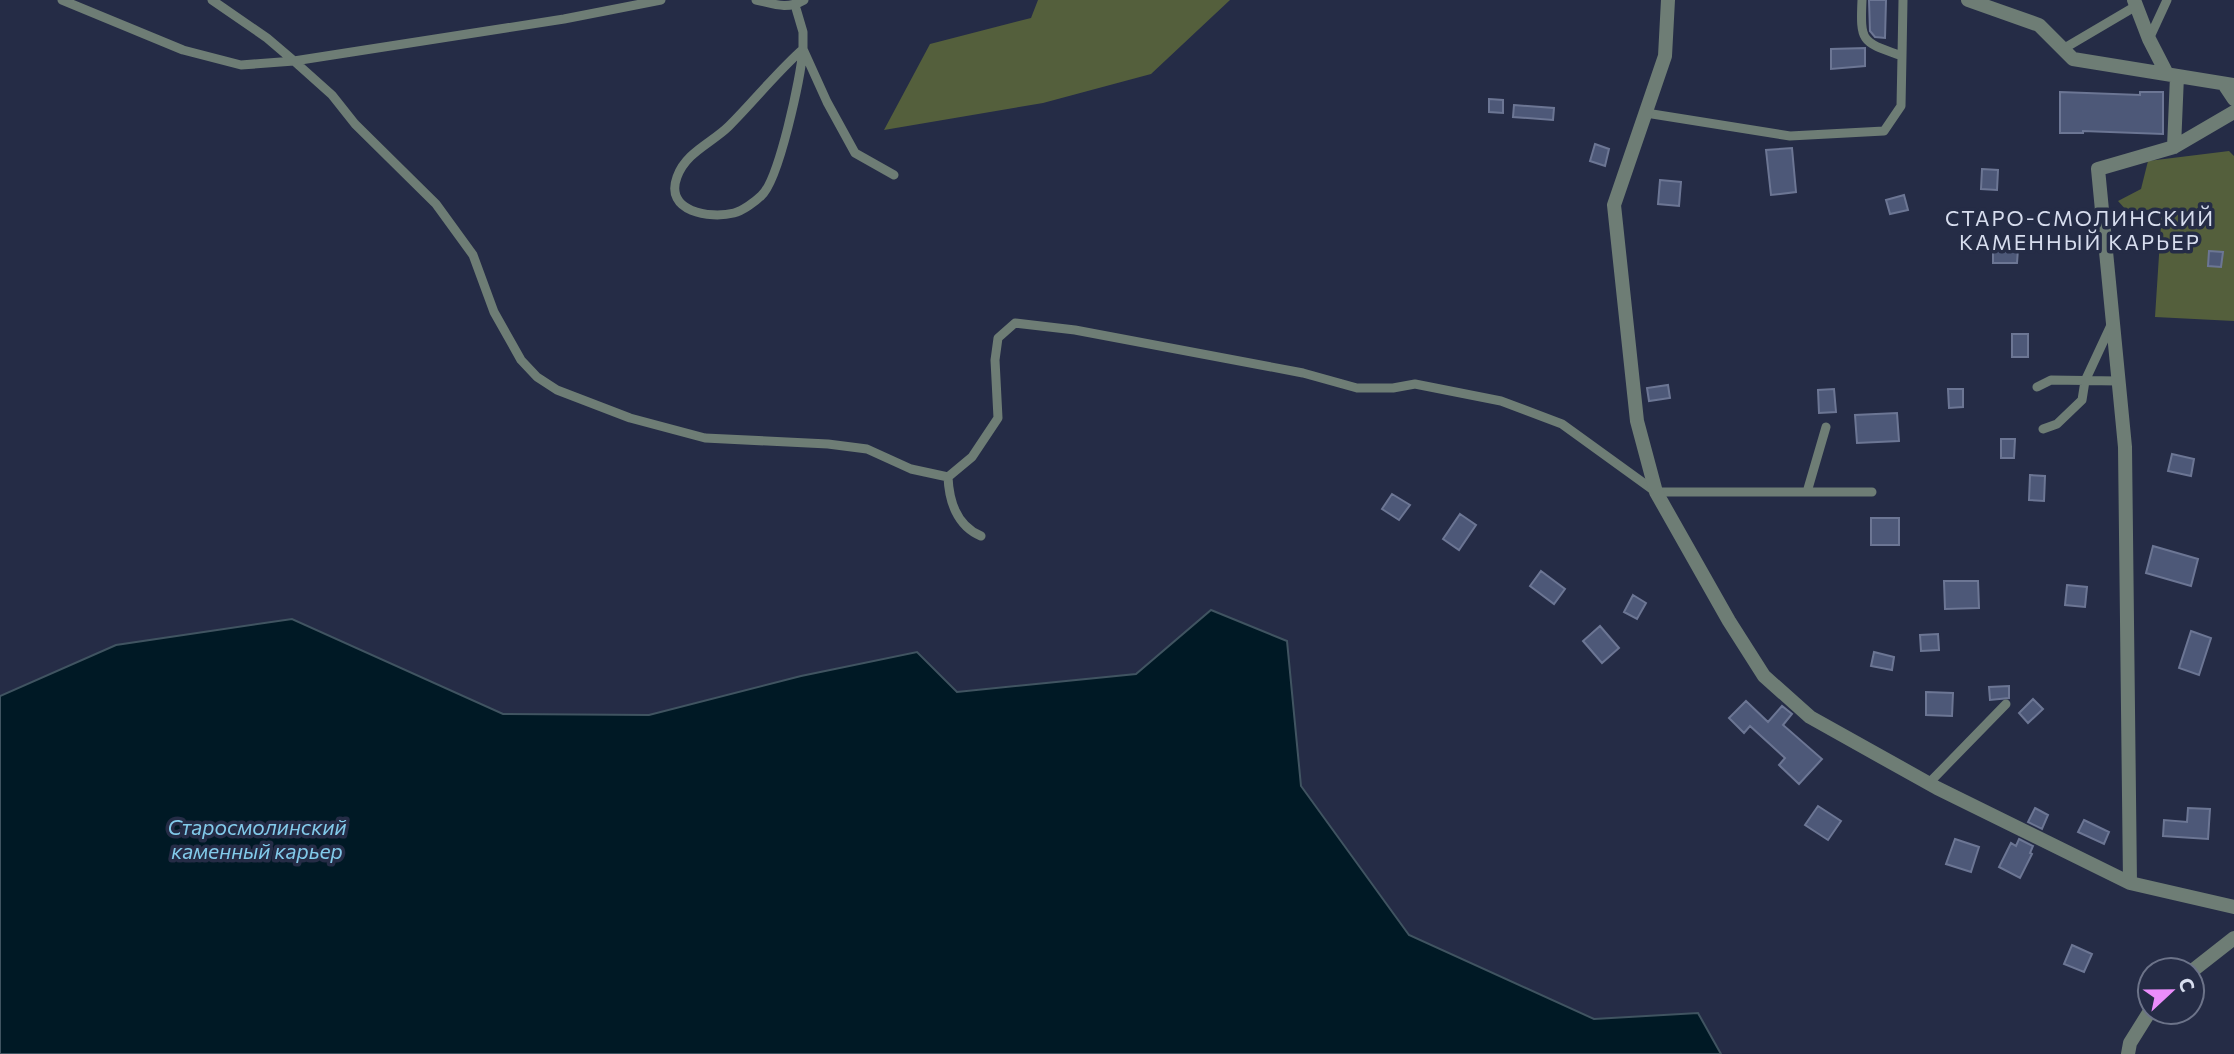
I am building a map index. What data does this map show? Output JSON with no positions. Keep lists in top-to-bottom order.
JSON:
{
  "districts": ["СТАРО-СМОЛИНСКИЙ КАМЕННЫЙ КАРЬЕР"],
  "water": ["Старосмолинский каменный карьер"],
  "north": "right"
}
